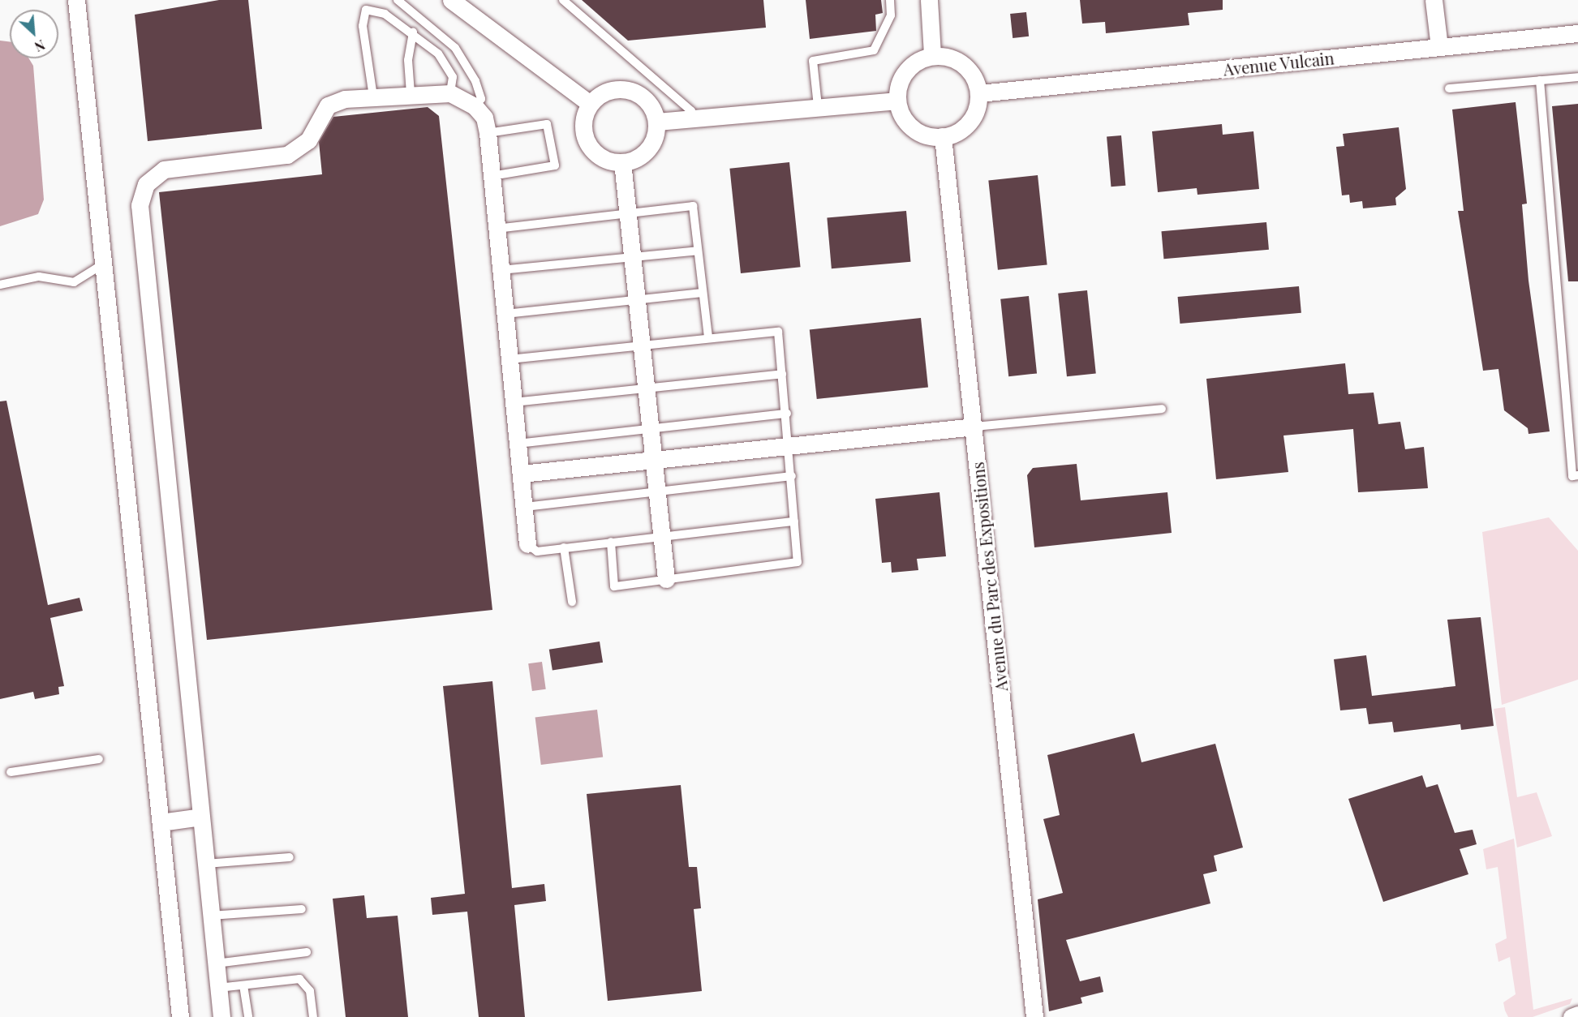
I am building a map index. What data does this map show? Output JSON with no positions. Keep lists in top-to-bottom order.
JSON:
{
  "streets": {
    "street": ["Avenue Vulcain", "Avenue du Parc des Expositions"]
  },
  "crossings": [
    ["Avenue Vulcain", "Avenue du Parc des Expositions"]
  ],
  "north": "bottom right"
}
